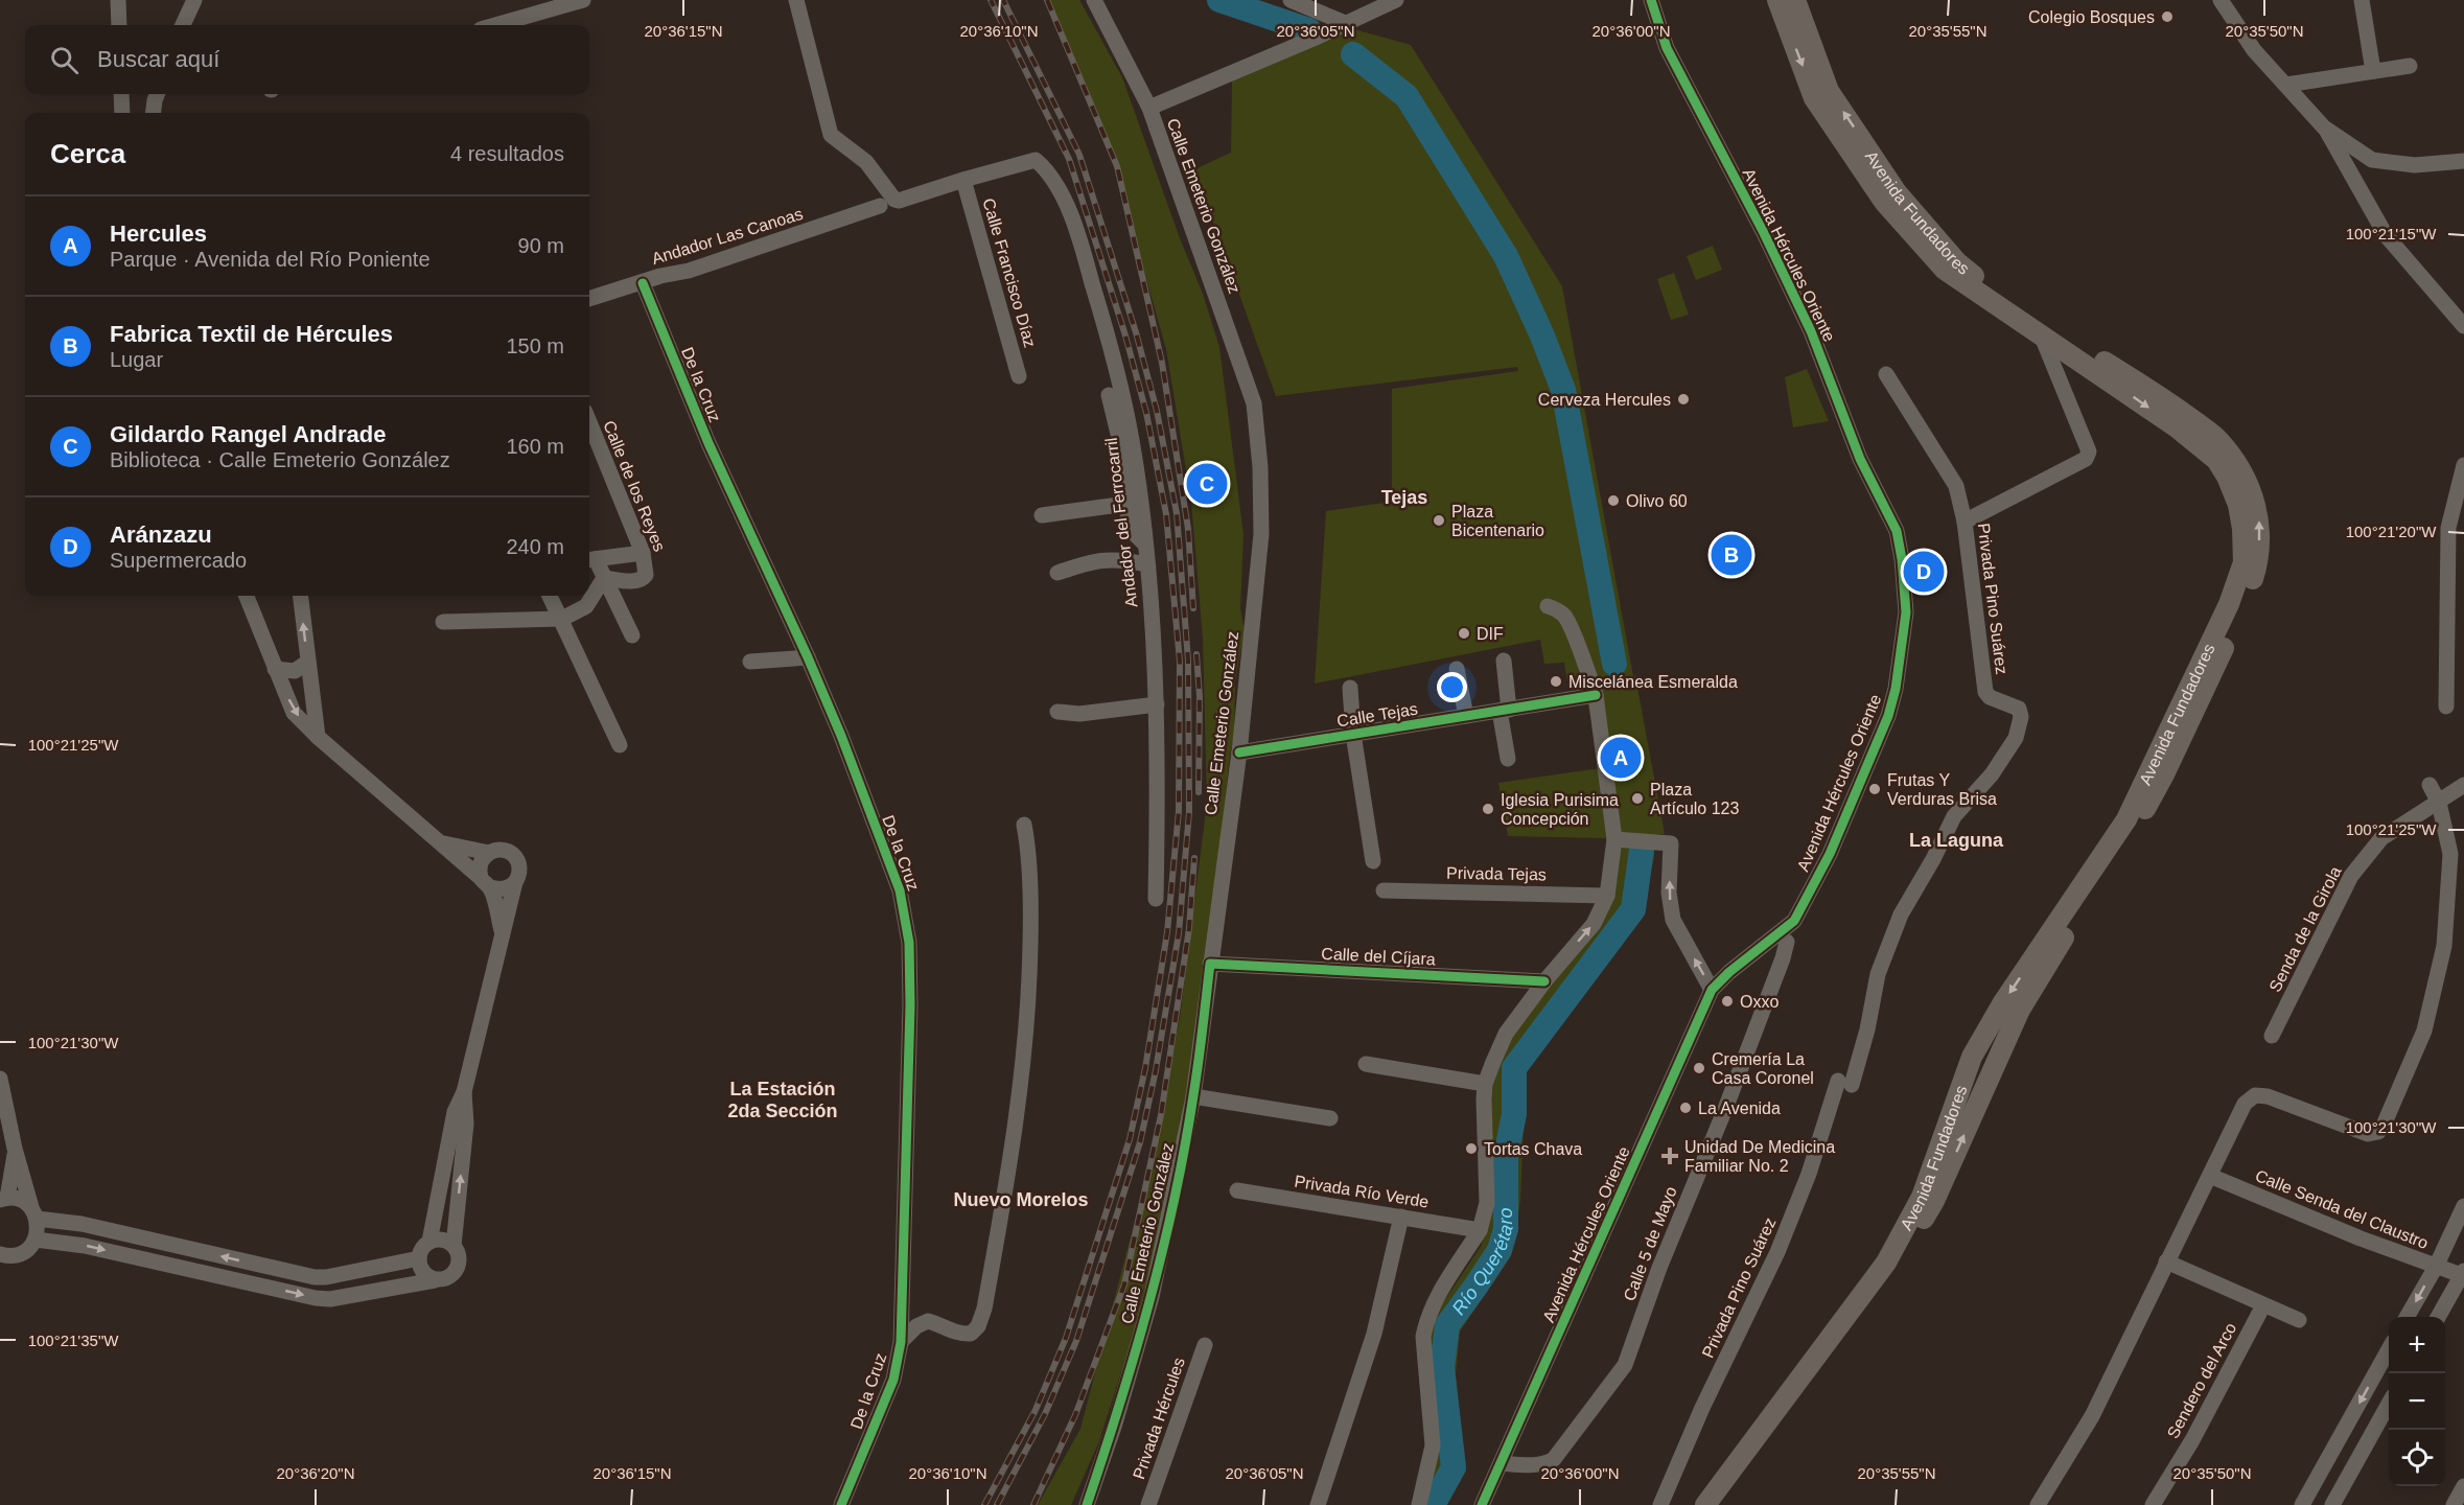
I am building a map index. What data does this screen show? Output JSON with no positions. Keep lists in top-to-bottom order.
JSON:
{
  "streets": {
    "main road": ["Avenida Fundadores"],
    "street": [
      "Calle Emeterio González",
      "Andador Las Canoas",
      "Avenida Hércules Oriente",
      "Calle Francisco Díaz",
      "De la Cruz",
      "Calle de los Reyes",
      "Andador del Ferrocarril",
      "Privada Pino Suárez",
      "Calle Tejas",
      "Privada Tejas",
      "Senda de la Girola",
      "Calle del Cíjara",
      "Privada Río Verde",
      "Calle Senda del Claustro",
      "Calle 5 de Mayo",
      "Sendero del Arco",
      "Privada Hércules"
    ]
  },
  "crossings": [
    ["Calle Emeterio González", "Calle Tejas"],
    ["Calle Emeterio González", "Calle del Cíjara"],
    ["Andador Las Canoas", "De la Cruz"],
    ["Avenida Hércules Oriente", "Calle 5 de Mayo"],
    ["Calle Francisco Díaz", "Andador del Ferrocarril"]
  ],
  "districts": [
    "Tejas",
    "La Laguna",
    "La Estación 2da Sección",
    "Nuevo Morelos"
  ],
  "water": ["Río Querétaro"],
  "places": {
    "other": [
      "Colegio Bosques",
      "Cerveza Hercules",
      "Olivo 60",
      "Plaza Bicentenario",
      "DIF",
      "Miscelánea Esmeralda",
      "Frutas Y Verduras Brisa",
      "Plaza Artículo 123",
      "Iglesia Purisima Concepción",
      "Oxxo",
      "Cremería La Casa Coronel",
      "La Avenida",
      "Tortas Chava"
    ],
    "health": ["Unidad De Medicina Familiar No. 2"]
  },
  "page": {
    "search": "Buscar aquí",
    "heading": ["Cerca", "4 resultados"],
    "list": [
      {
        "mark": "A",
        "name": "Hercules",
        "note": "Parque · Avenida del Río Poniente",
        "value": "90 m"
      },
      {
        "mark": "B",
        "name": "Fabrica Textil de Hércules",
        "note": "Lugar",
        "value": "150 m"
      },
      {
        "mark": "C",
        "name": "Gildardo Rangel Andrade",
        "note": "Biblioteca · Calle Emeterio González",
        "value": "160 m"
      },
      {
        "mark": "D",
        "name": "Aránzazu",
        "note": "Supermercado",
        "value": "240 m"
      }
    ],
    "pins": [
      "C",
      "B",
      "D",
      "A"
    ],
    "map_buttons": ["+", "−"]
  },
  "coordinates": [
    "20°36'15\"N",
    "20°36'10\"N",
    "20°36'05\"N",
    "20°36'00\"N",
    "20°35'55\"N",
    "20°35'50\"N",
    "100°21'15\"W",
    "100°21'20\"W",
    "100°21'25\"W",
    "100°21'30\"W",
    "100°21'35\"W",
    "20°36'20\"N"
  ]
}
